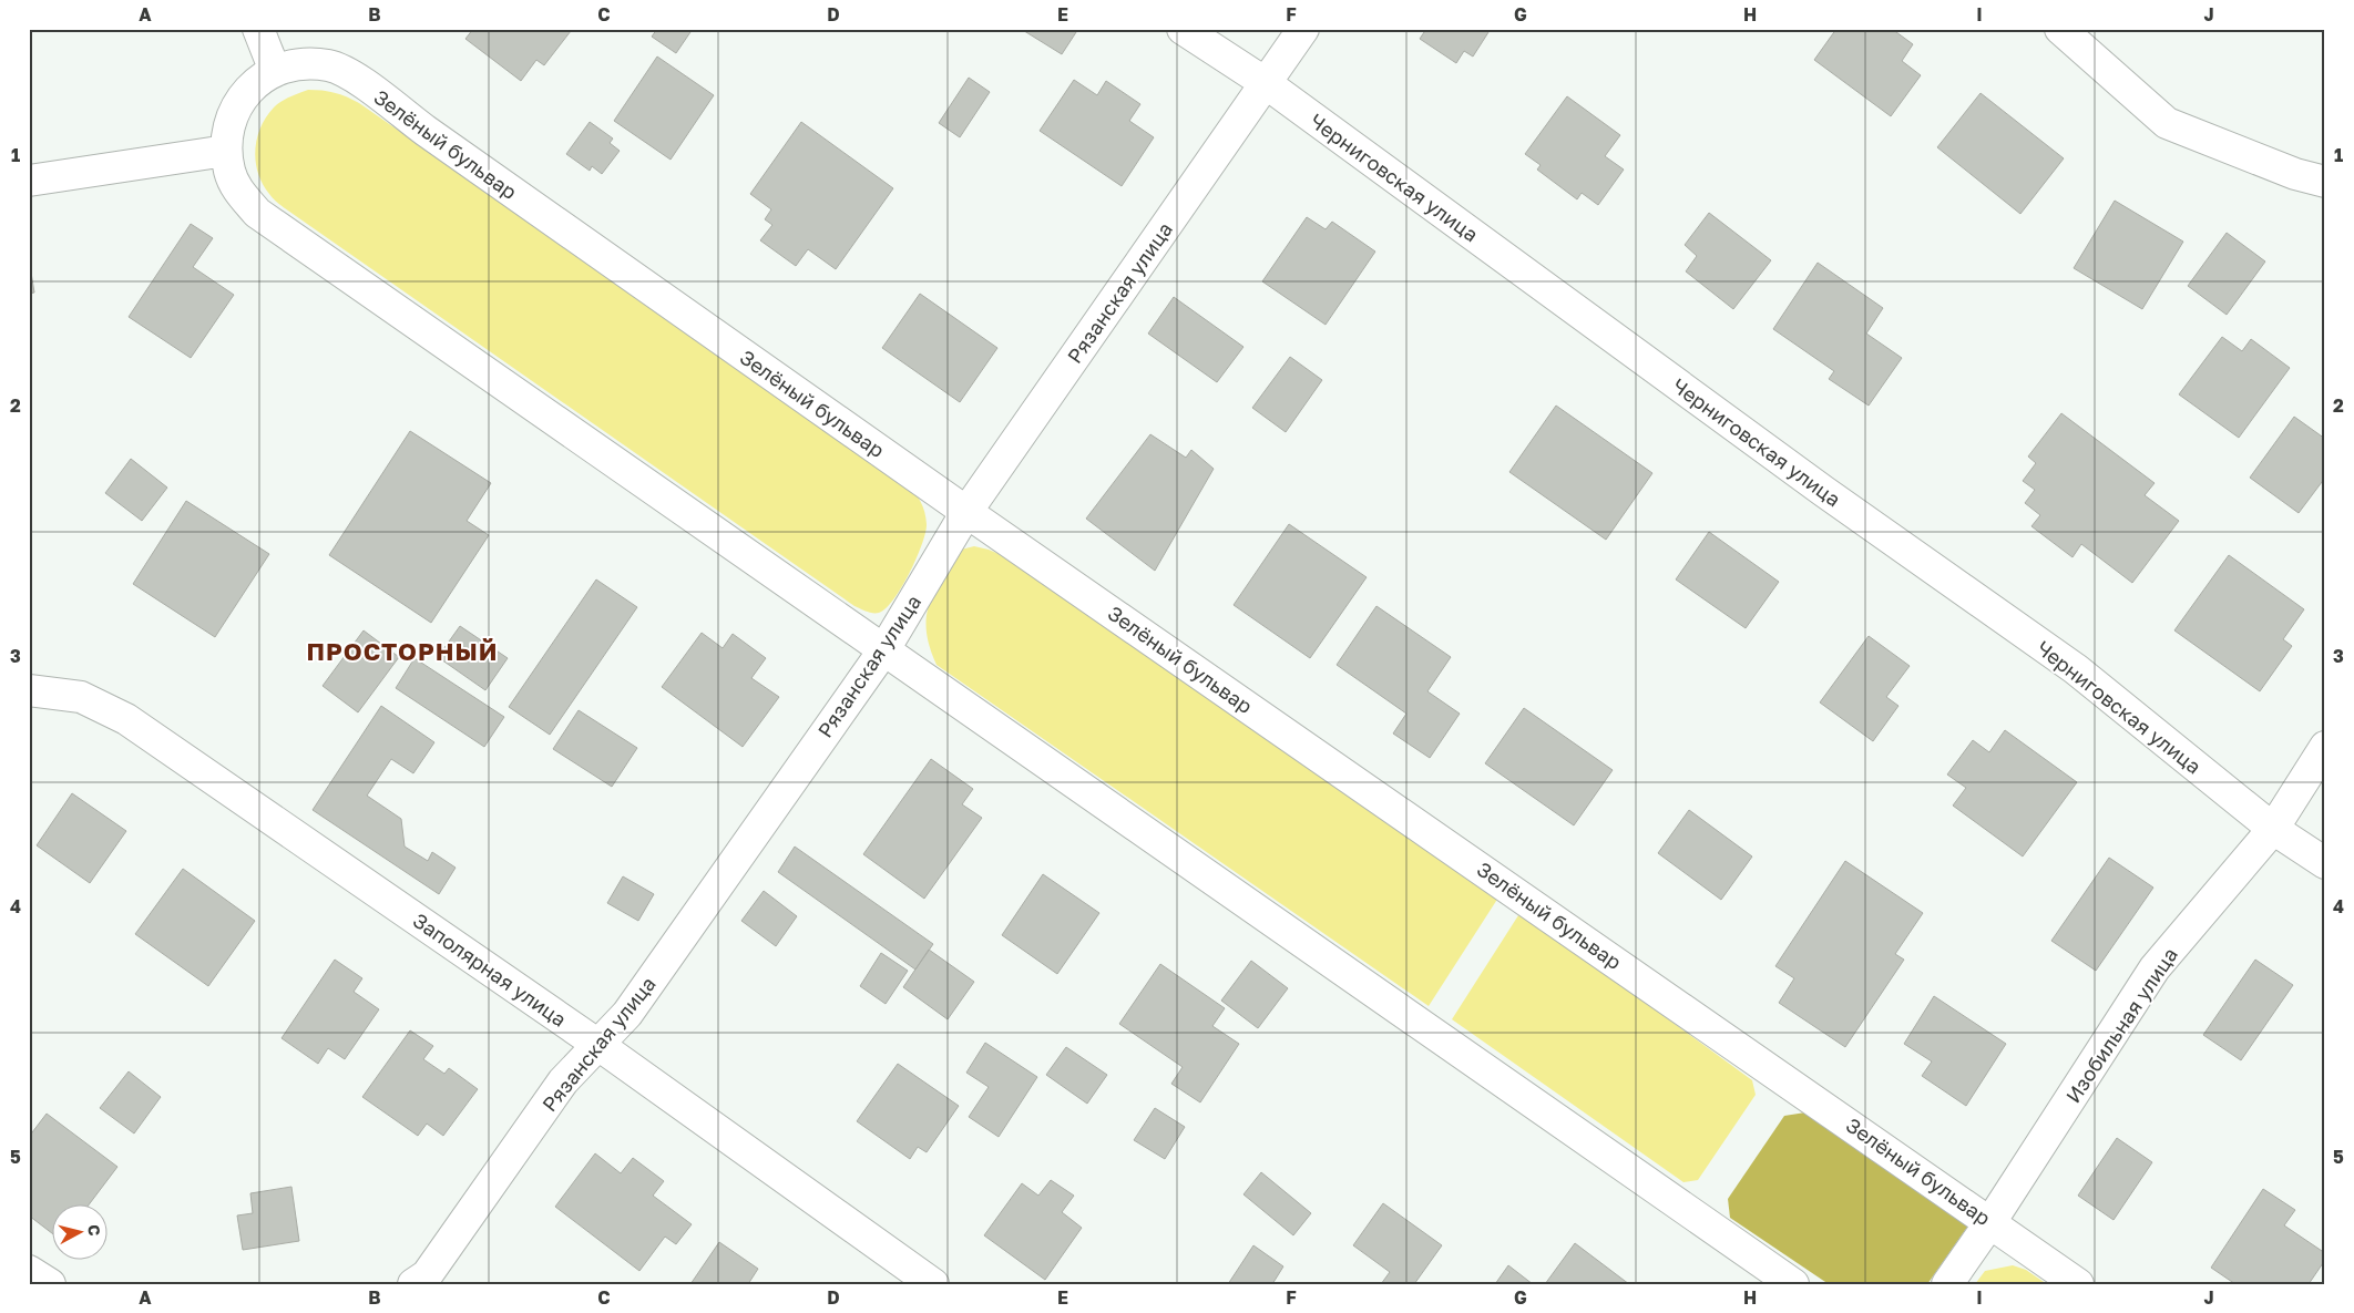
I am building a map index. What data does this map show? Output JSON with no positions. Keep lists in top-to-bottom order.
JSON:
{
  "streets": {
    "street": [
      "Зелёный бульвар",
      "Черниговская улица",
      "Рязанская улица",
      "Заполярная улица",
      "Изобильная улица"
    ]
  },
  "crossings": [
    ["Зелёный бульвар", "Рязанская улица"],
    ["Зелёный бульвар", "Изобильная улица"],
    ["Черниговская улица", "Рязанская улица"],
    ["Черниговская улица", "Изобильная улица"],
    ["Рязанская улица", "Заполярная улица"]
  ],
  "districts": ["ПРОСТОРНЫЙ"],
  "north": "right",
  "grid": {
    "columns": [
      "A",
      "B",
      "C",
      "D",
      "E",
      "F",
      "G",
      "H",
      "I",
      "J"
    ],
    "rows": [
      "1",
      "2",
      "3",
      "4",
      "5"
    ]
  }
}
